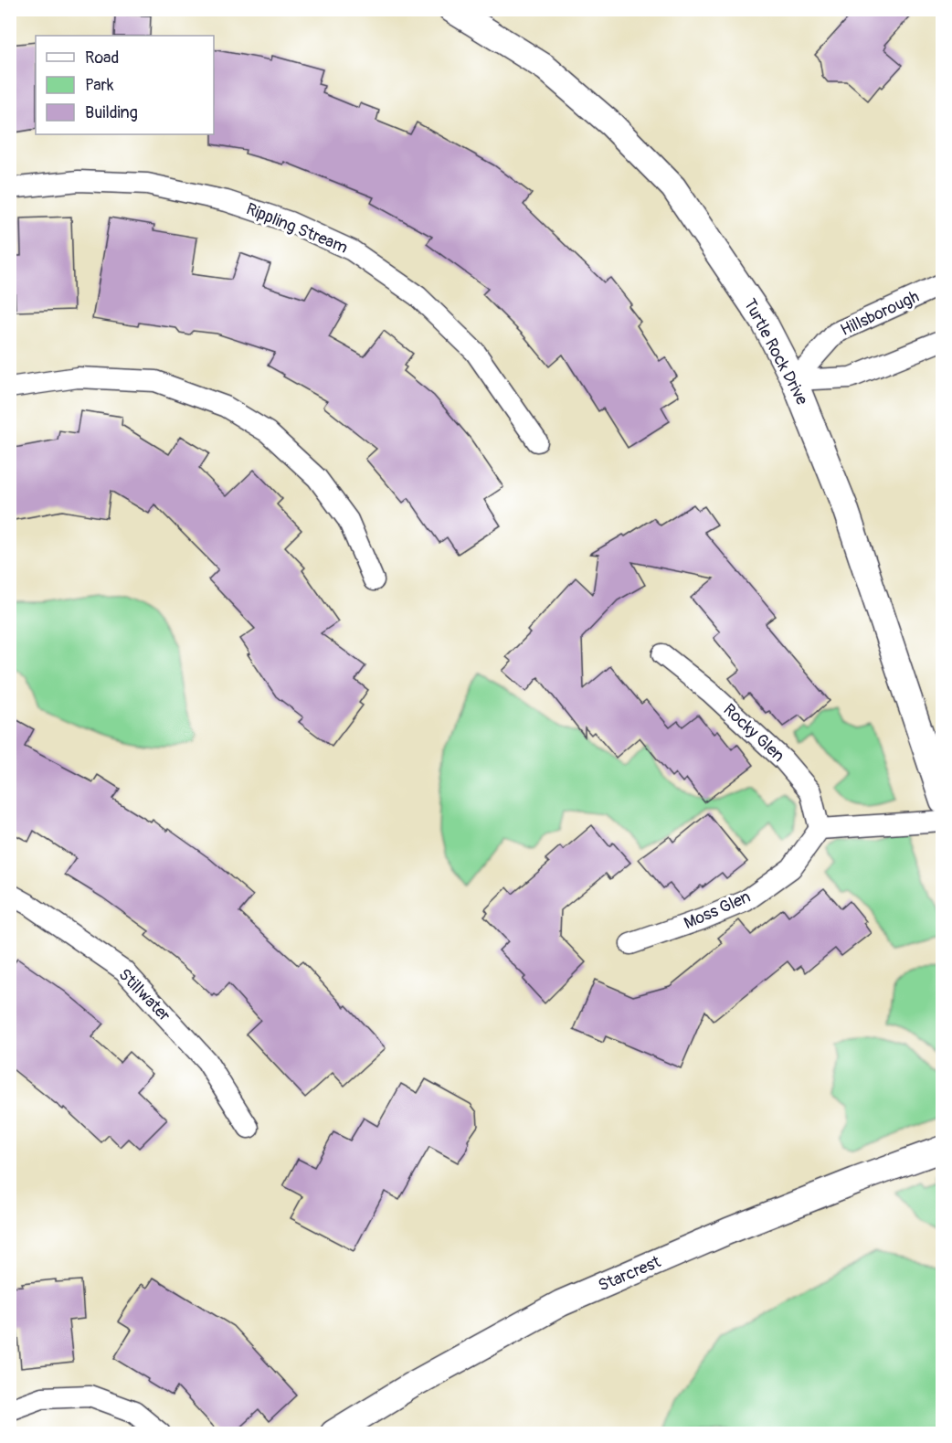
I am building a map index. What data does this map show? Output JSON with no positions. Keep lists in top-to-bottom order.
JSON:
{
  "streets": {
    "street": [
      "Rippling Stream",
      "Hillsborough",
      "Turtle Rock Drive",
      "Rocky Glen",
      "Moss Glen",
      "Stillwater",
      "Starcrest"
    ]
  },
  "crossings": [
    ["Hillsborough", "Turtle Rock Drive"],
    ["Rocky Glen", "Moss Glen"]
  ],
  "legend": ["Road", "Park", "Building"]
}
